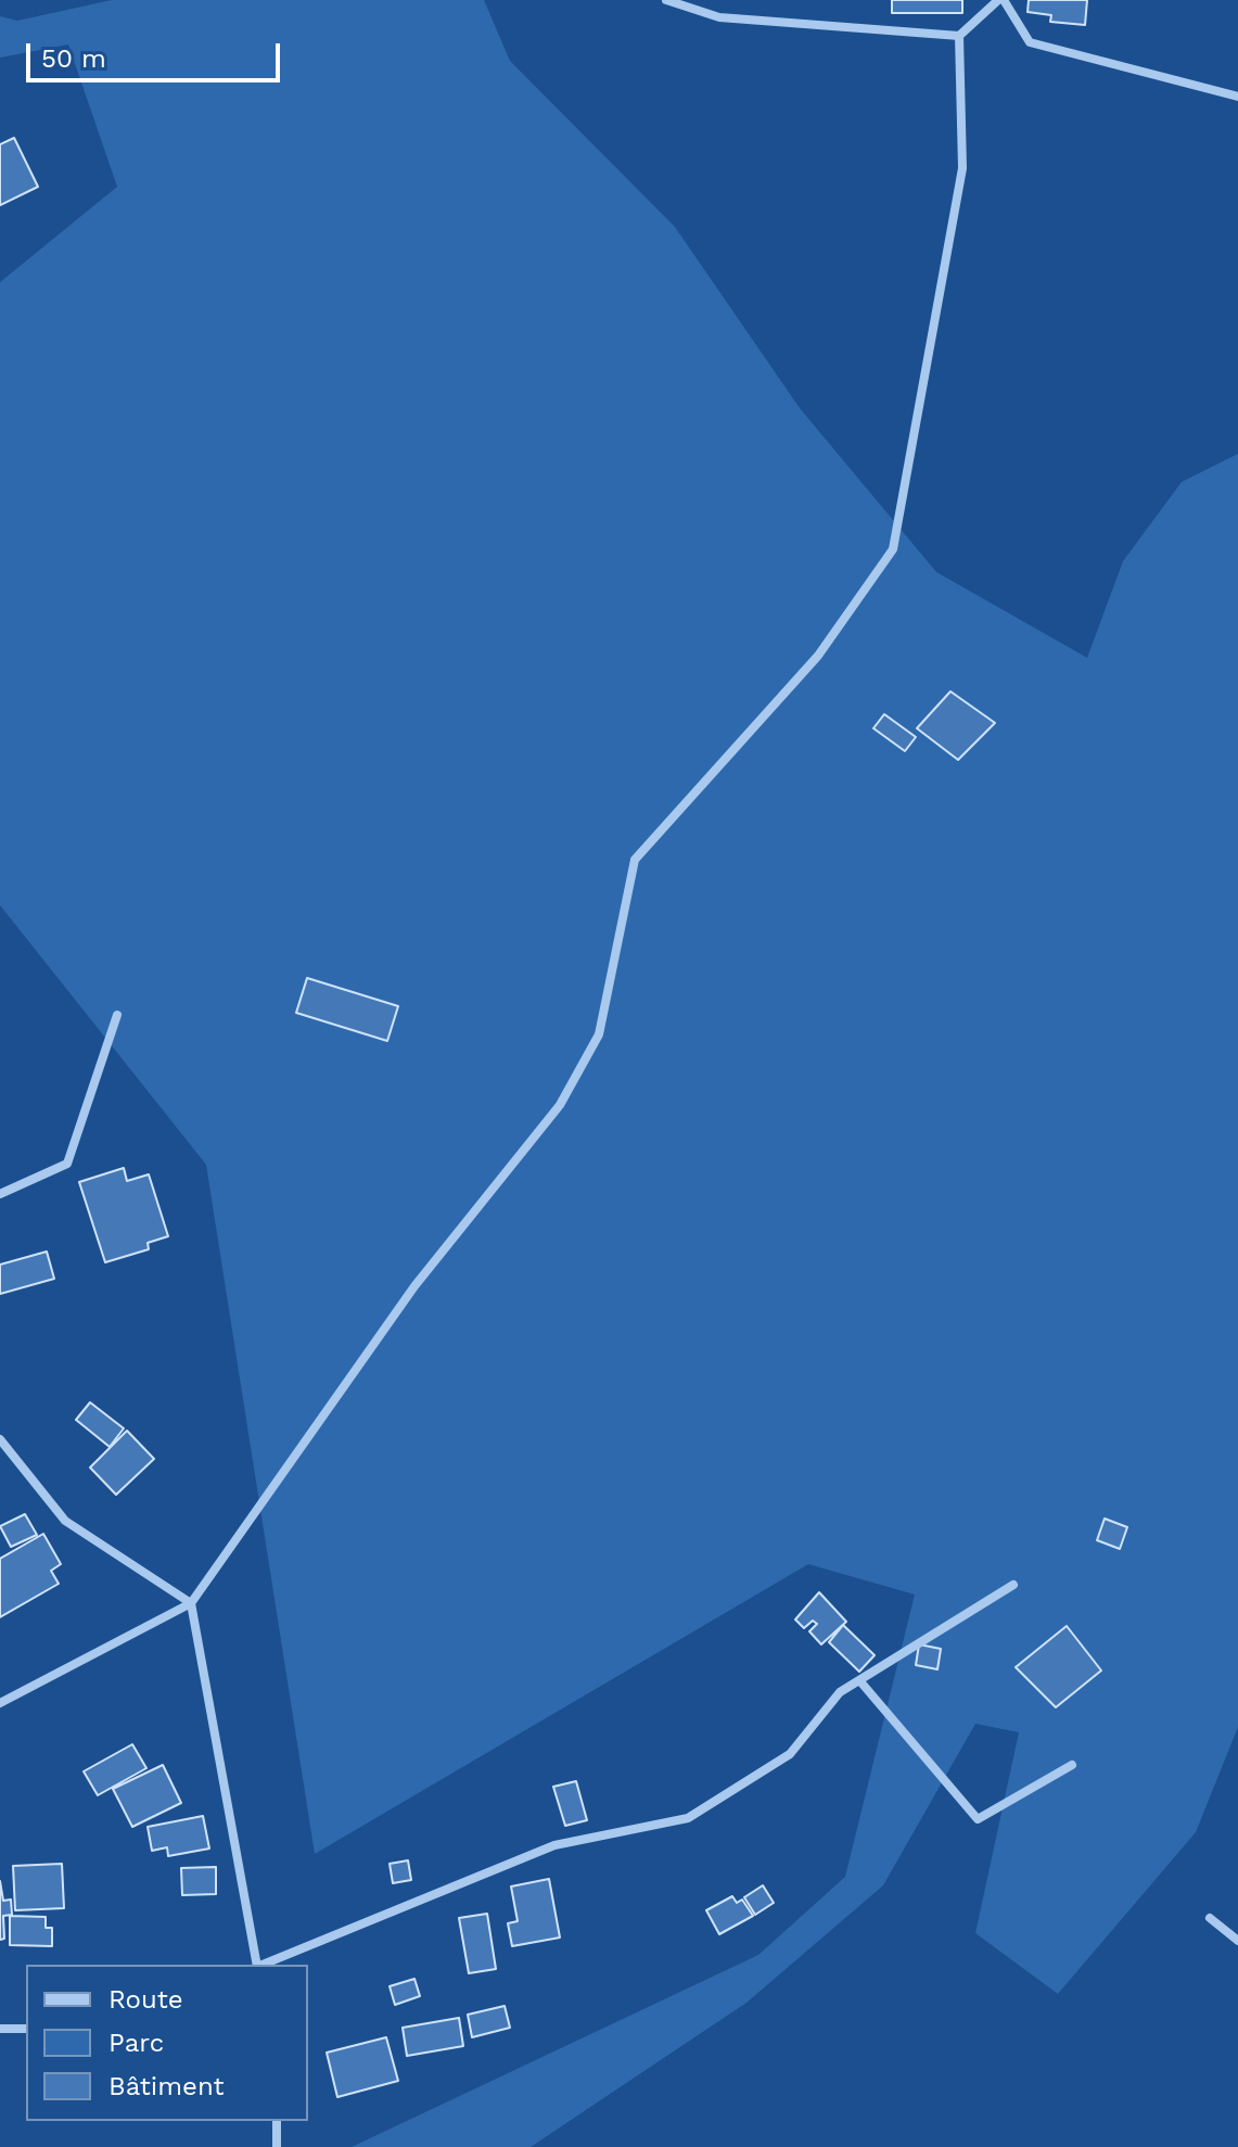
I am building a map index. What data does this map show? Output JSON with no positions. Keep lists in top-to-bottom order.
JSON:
{
  "legend": ["Route", "Parc", "Bâtiment"],
  "scale_bar": "50 m"
}
